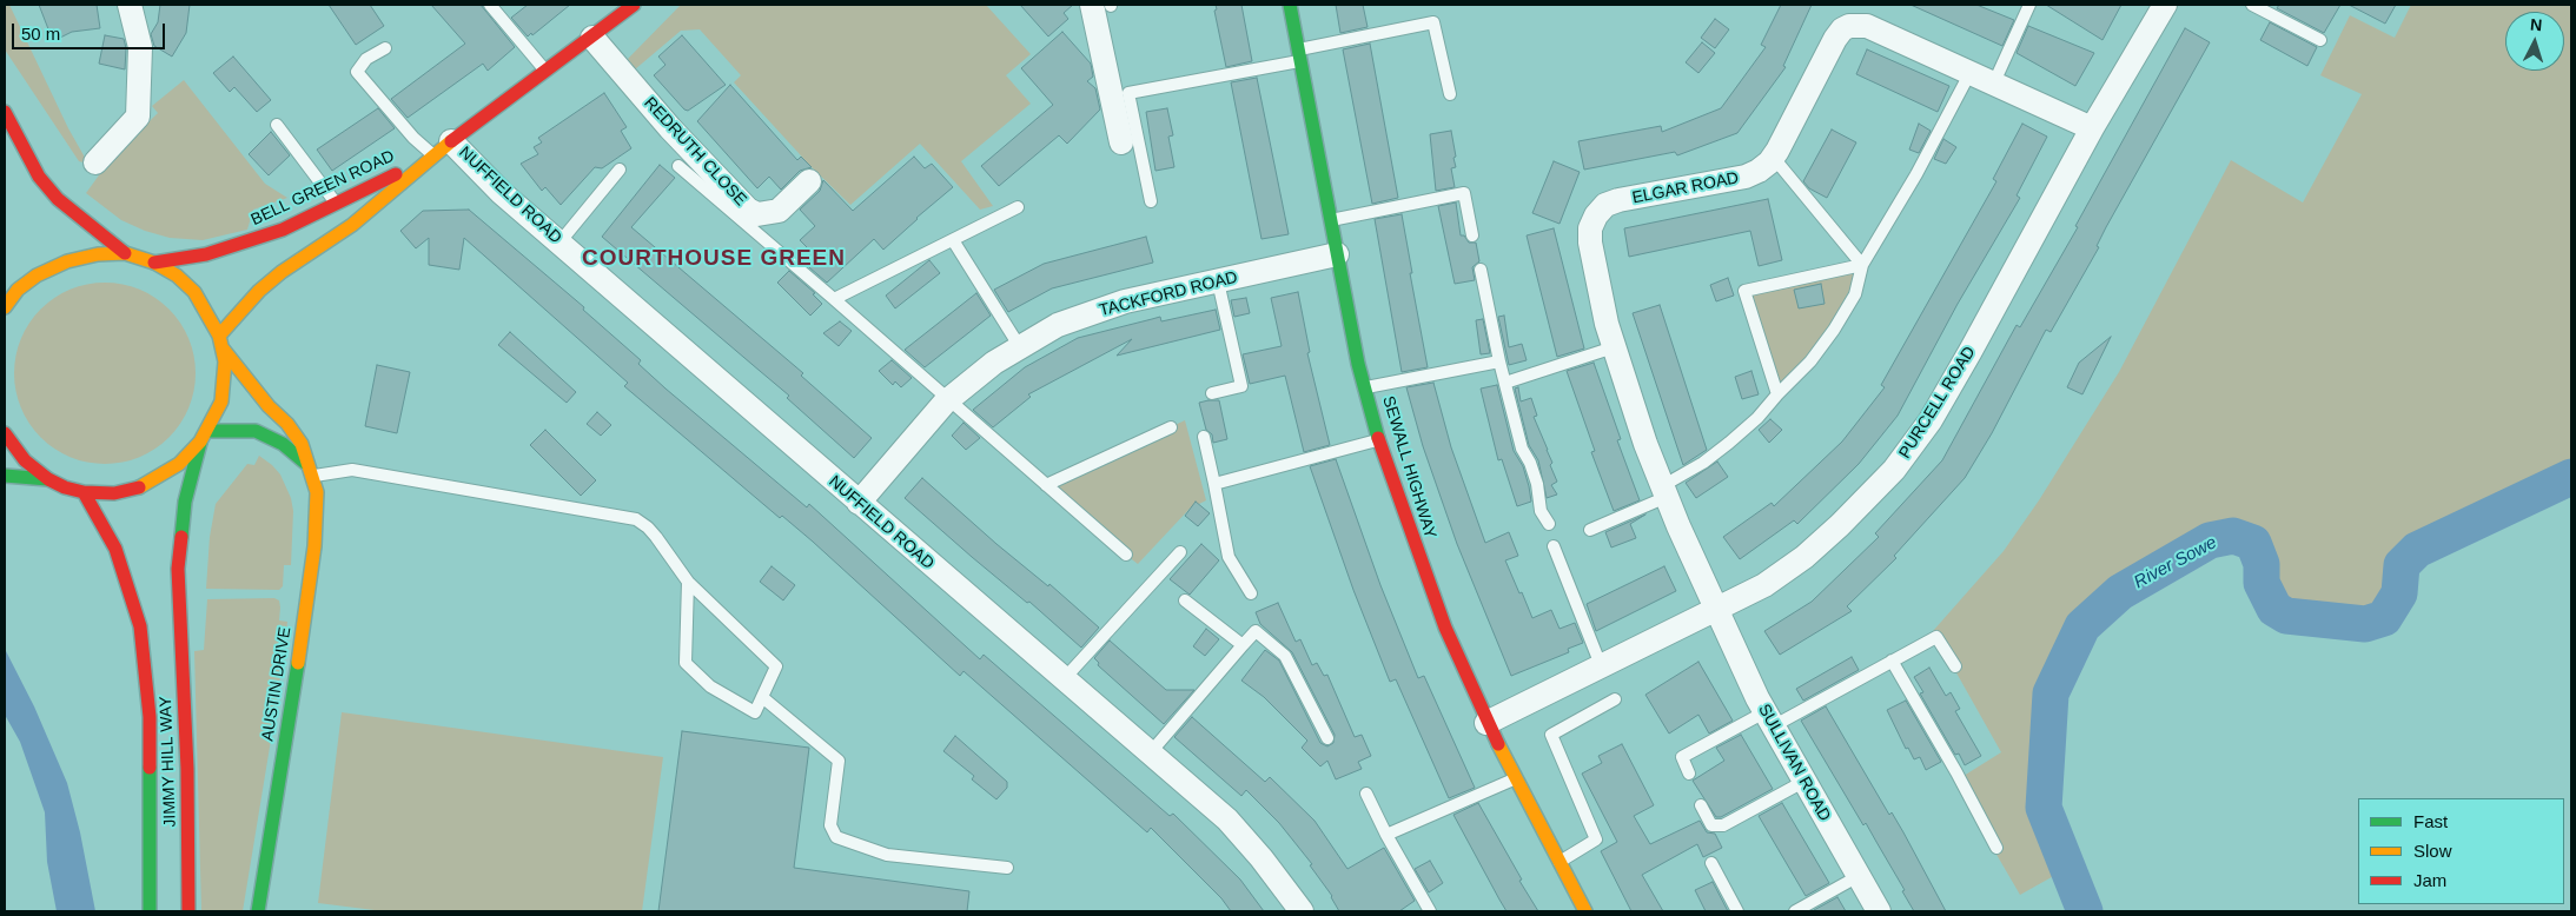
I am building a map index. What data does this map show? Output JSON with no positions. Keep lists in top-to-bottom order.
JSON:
{
  "streets": {
    "main road": [
      "BELL GREEN ROAD",
      "SEWALL HIGHWAY",
      "AUSTIN DRIVE",
      "JIMMY HILL WAY"
    ],
    "street": [
      "REDRUTH CLOSE",
      "ELGAR ROAD",
      "NUFFIELD ROAD",
      "TACKFORD ROAD",
      "PURCELL ROAD",
      "SULLIVAN ROAD"
    ]
  },
  "crossings": [
    ["REDRUTH CLOSE", "BELL GREEN ROAD"],
    ["BELL GREEN ROAD", "NUFFIELD ROAD"],
    ["BELL GREEN ROAD", "AUSTIN DRIVE"],
    ["ELGAR ROAD", "PURCELL ROAD"],
    ["ELGAR ROAD", "SULLIVAN ROAD"],
    ["NUFFIELD ROAD", "TACKFORD ROAD"],
    ["TACKFORD ROAD", "SEWALL HIGHWAY"],
    ["PURCELL ROAD", "SEWALL HIGHWAY"],
    ["PURCELL ROAD", "SULLIVAN ROAD"]
  ],
  "districts": ["COURTHOUSE GREEN"],
  "water": ["River Sowe"],
  "legend": ["Fast", "Slow", "Jam"],
  "scale_bar": "50 m",
  "north": "top"
}
